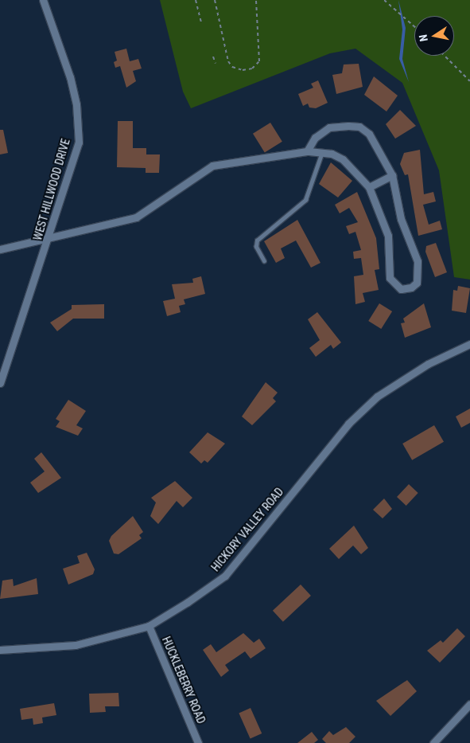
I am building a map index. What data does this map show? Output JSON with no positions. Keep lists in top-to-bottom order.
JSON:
{
  "streets": {
    "street": ["WEST HILLWOOD DRIVE", "HICKORY VALLEY ROAD", "HUCKLEBERRY ROAD"]
  },
  "crossings": [
    ["HICKORY VALLEY ROAD", "HUCKLEBERRY ROAD"]
  ],
  "north": "left"
}
